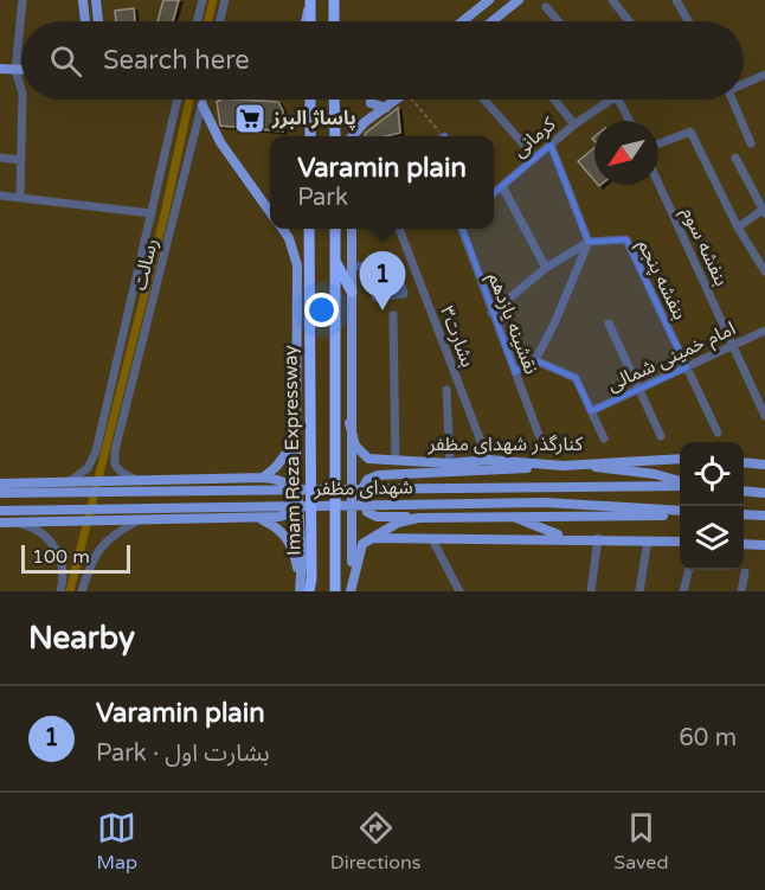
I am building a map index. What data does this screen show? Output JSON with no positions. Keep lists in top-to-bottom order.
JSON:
{
  "streets": {
    "highway": ["Imam Reza Expressway"],
    "main road": ["کنارگذر شهدای مظفر", "شهدای مظفر"],
    "street": [
      "کرمانی",
      "بنفشه سوم",
      "رسالت",
      "بنفشه پنجم",
      "نقشینه یازدهم",
      "بشارت۳",
      "امام خمینی شمالی"
    ]
  },
  "crossings": [
    ["بنفشه سوم", "امام خمینی شمالی"],
    ["رسالت", "شهدای مظفر"],
    ["بنفشه پنجم", "امام خمینی شمالی"],
    ["بشارت۳", "کنارگذر شهدای مظفر"]
  ],
  "places": {
    "supermarket": ["پاساژ البرز"]
  },
  "scale_bar": "100 m",
  "north": "bottom left",
  "page": {
    "search": "Search here",
    "popup": ["Varamin plain", "Park"],
    "pins": "1",
    "scale": "100 m",
    "heading": "Nearby",
    "list": [
      {
        "mark": "1",
        "name": "Varamin plain",
        "note": "Park · بشارت اول",
        "value": "60 m"
      }
    ],
    "nav": ["Map", "Directions", "Saved"]
  }
}
